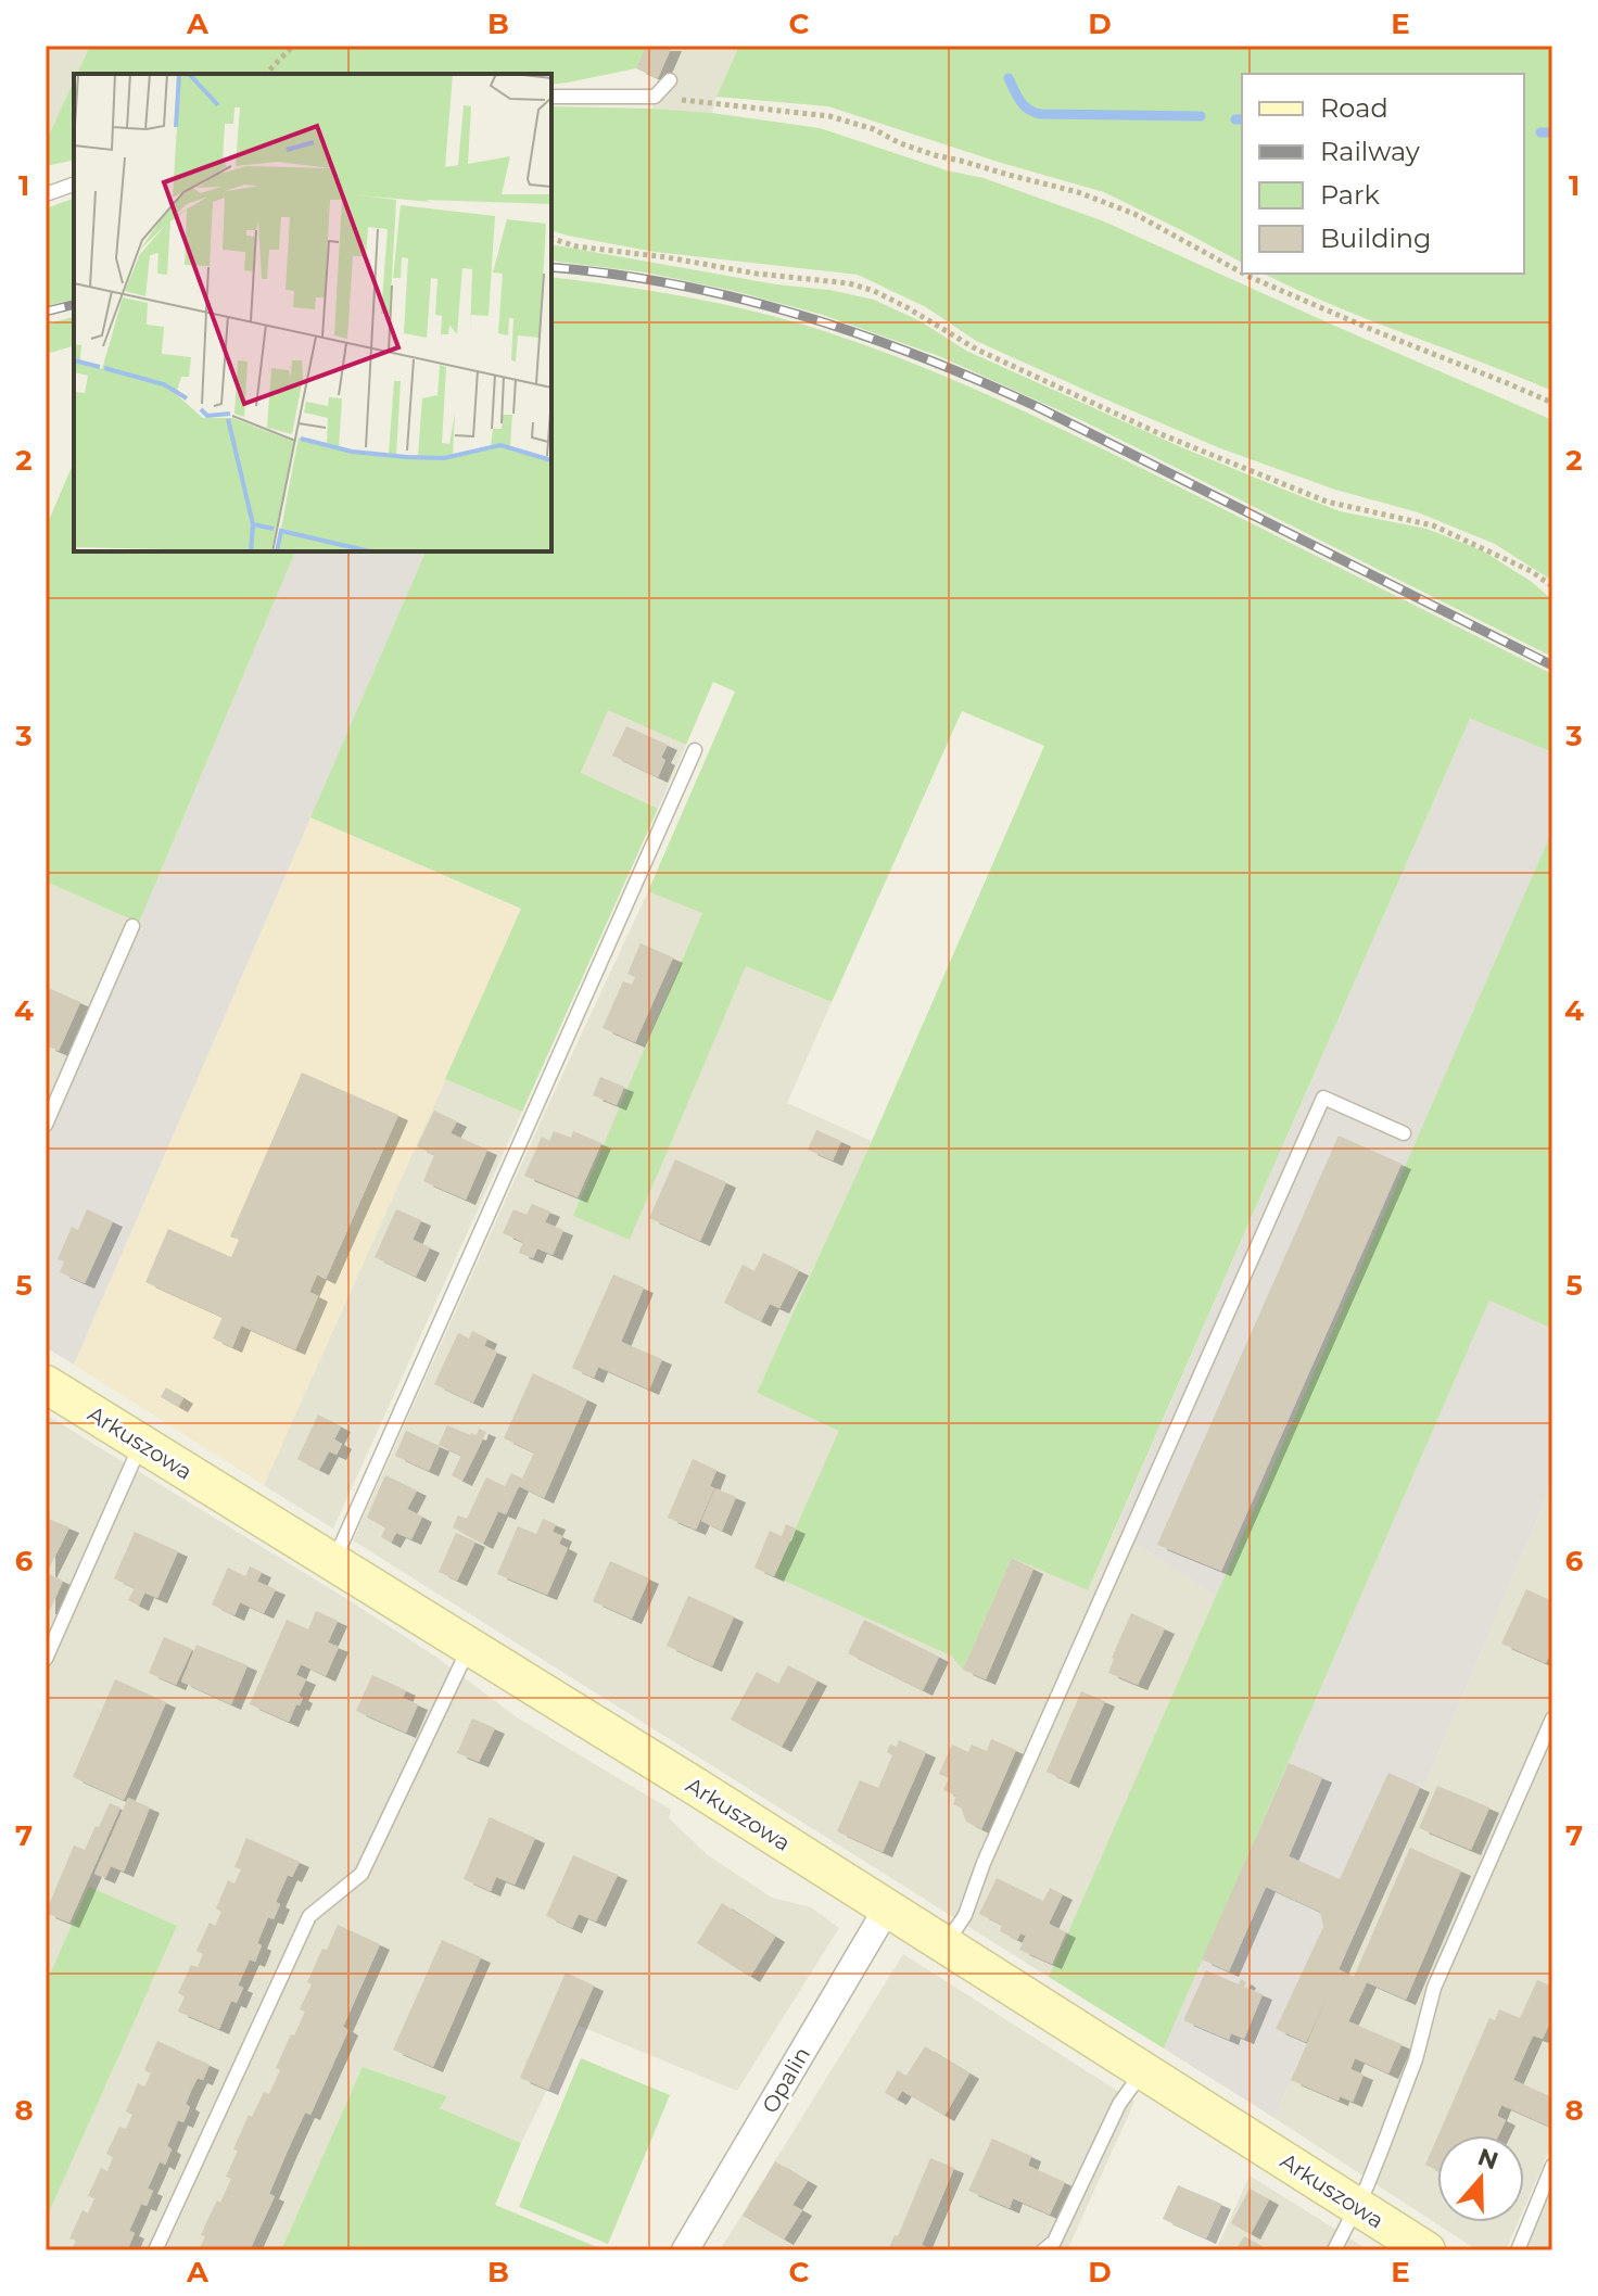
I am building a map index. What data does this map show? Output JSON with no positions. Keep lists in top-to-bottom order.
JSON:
{
  "streets": {
    "main road": ["Arkuszowa"],
    "street": ["Opalin"]
  },
  "crossings": [
    ["Arkuszowa", "Opalin"]
  ],
  "legend": [
    "Road",
    "Railway",
    "Park",
    "Building"
  ],
  "north": "top",
  "grid": {
    "columns": [
      "A",
      "B",
      "C",
      "D",
      "E"
    ],
    "rows": [
      "1",
      "2",
      "3",
      "4",
      "5",
      "6",
      "7",
      "8"
    ]
  }
}
